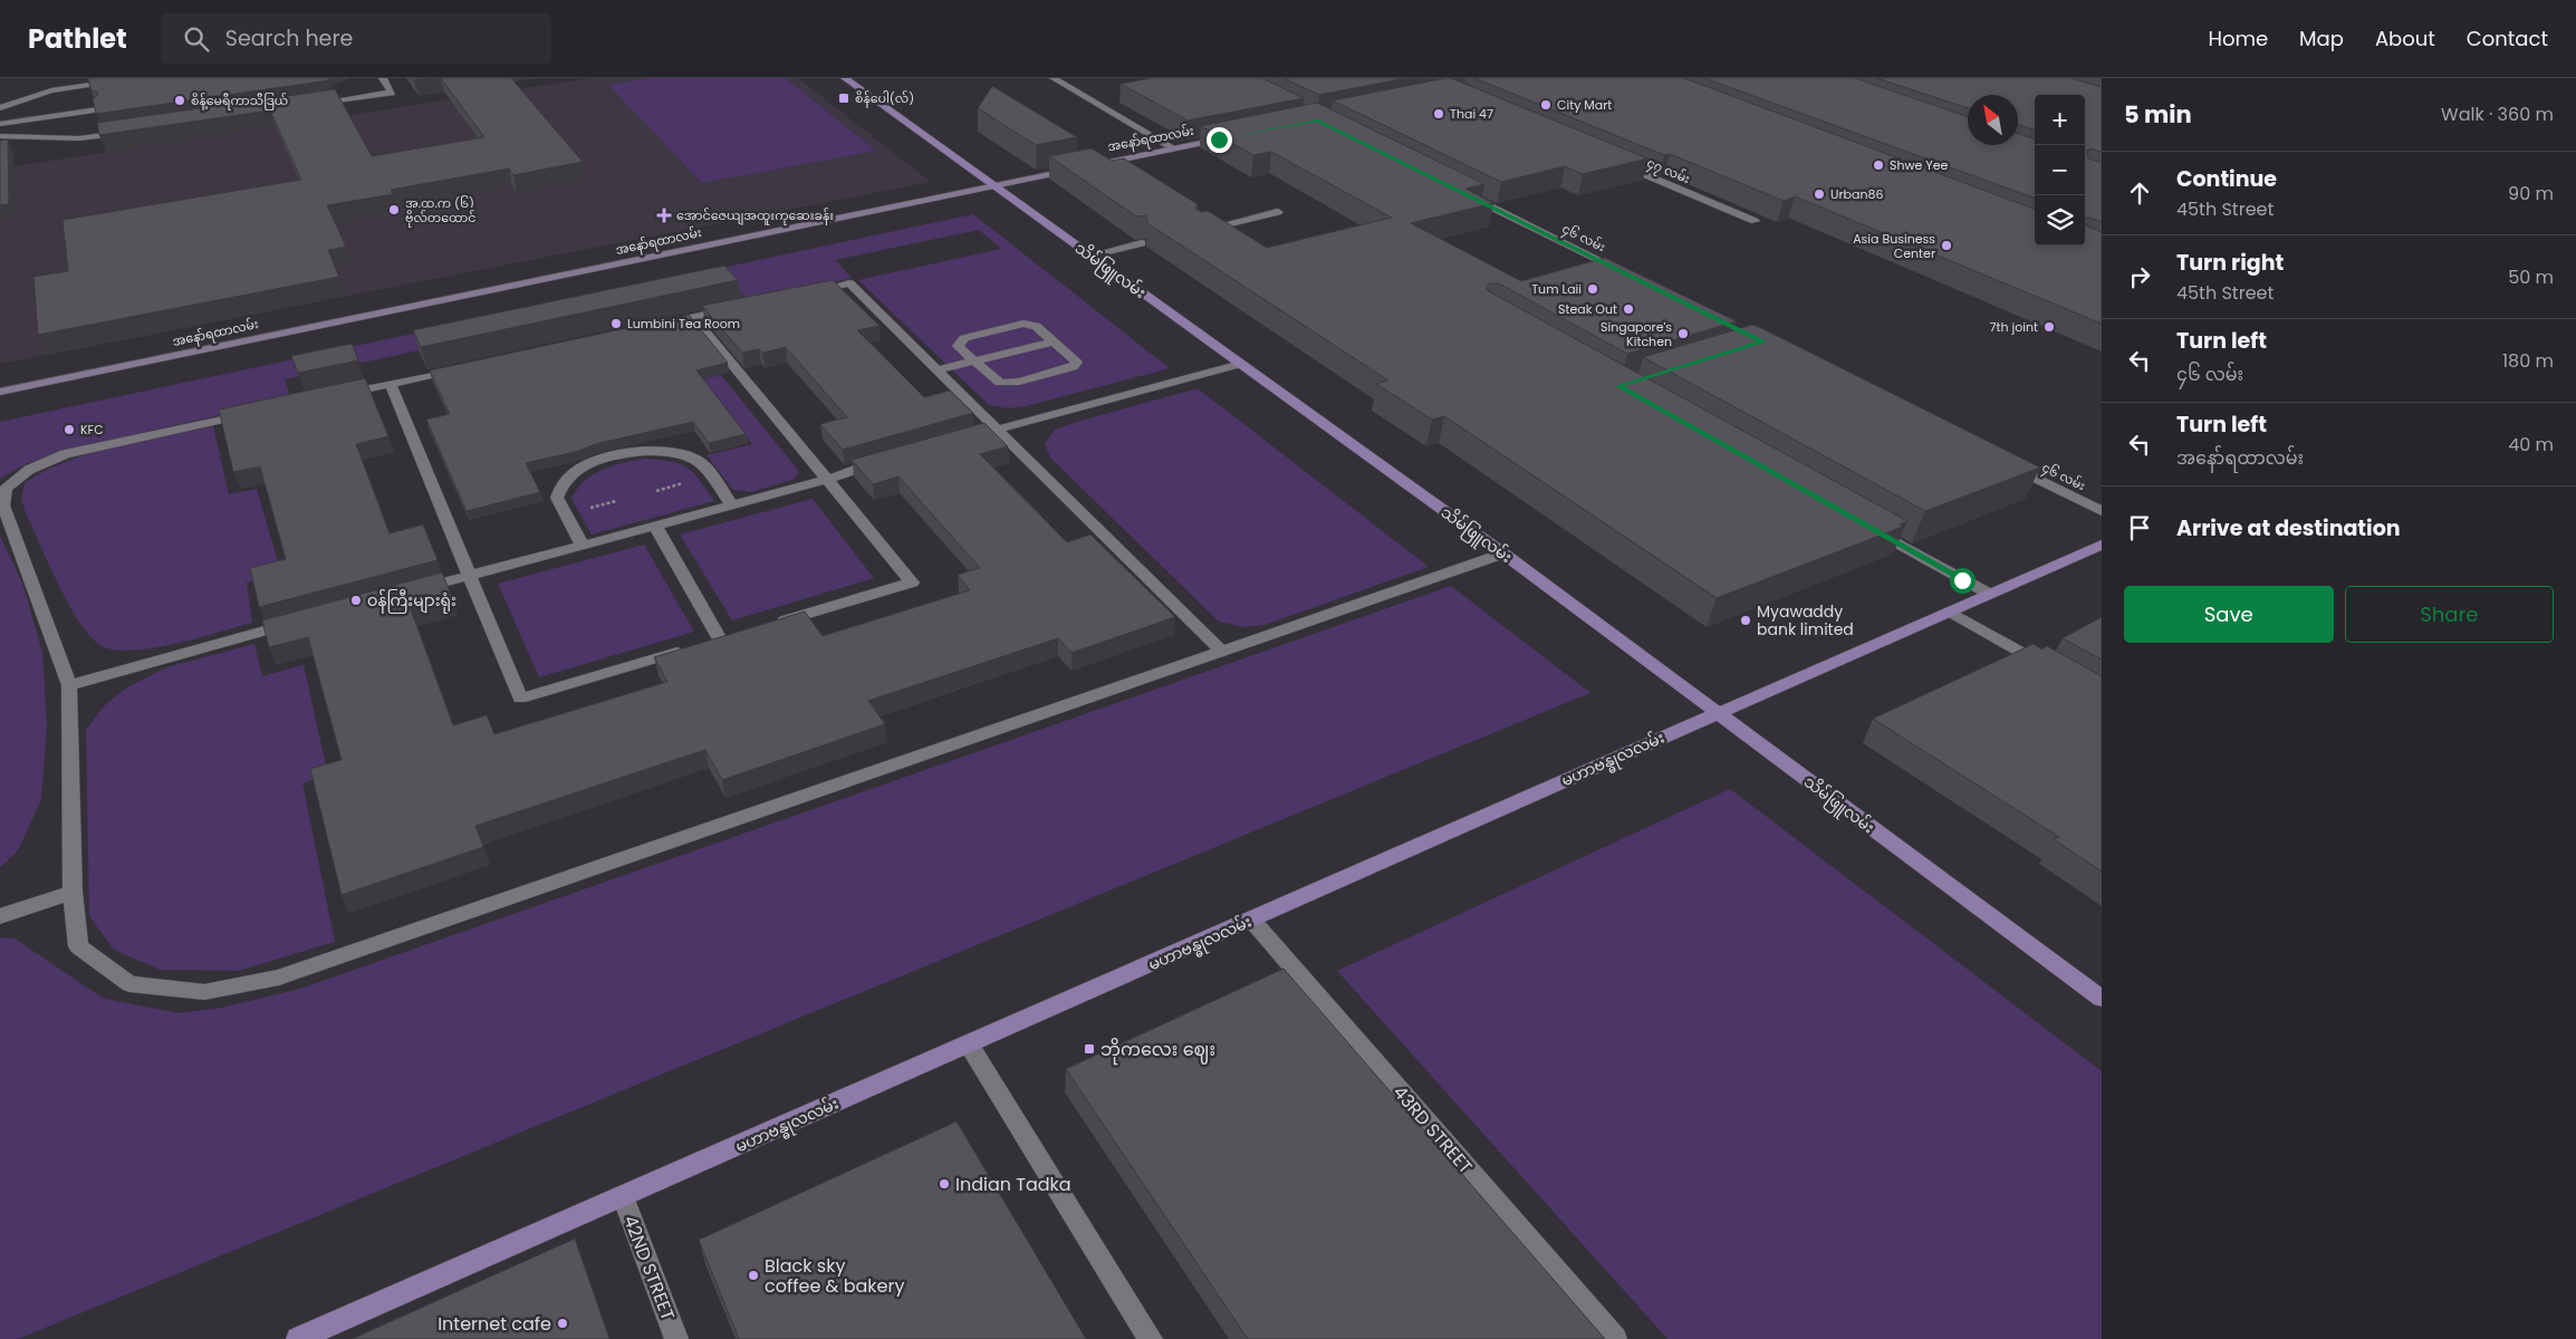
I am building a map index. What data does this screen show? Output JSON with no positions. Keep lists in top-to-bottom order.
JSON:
{
  "streets": {
    "main road": ["အနော်ရထာလမ်း", "သိမ်ဖြူလမ်း", "မဟာဗန္ဓုလလမ်း"],
    "street": [
      "၄၇ လမ်း",
      "၄၆ လမ်း",
      "43RD STREET",
      "42ND STREET"
    ]
  },
  "crossings": [
    ["အနော်ရထာလမ်း", "သိမ်ဖြူလမ်း"],
    ["သိမ်ဖြူလမ်း", "မဟာဗန္ဓုလလမ်း"],
    ["မဟာဗန္ဓုလလမ်း", "43RD STREET"],
    ["မဟာဗန္ဓုလလမ်း", "42ND STREET"]
  ],
  "places": {
    "transit": ["စိန်ပေါ(လ်)", "ဘိုကလေး ဈေး"],
    "other": [
      "စိန့်မေရီကာသီဒြယ်",
      "City Mart",
      "Thai 47",
      "Shwe Yee",
      "Urban86",
      "အ.ထ.က (၆) ဗိုလ်တထောင်",
      "Asia Business Center",
      "Tum Laii",
      "Steak Out",
      "Lumbini Tea Room",
      "7th joint",
      "Singapore's Kitchen",
      "KFC",
      "ဝန်ကြီးများရုံး",
      "Myawaddy bank limited",
      "Indian Tadka",
      "Black sky coffee & bakery",
      "Internet cafe"
    ],
    "health": ["အောင်ဇေယျအထူးကုဆေးခန်း"]
  },
  "north": "top left",
  "page": {
    "header": "Pathlet",
    "search": "Search here",
    "nav": [
      "Home",
      "Map",
      "About",
      "Contact"
    ],
    "heading": ["5 min", "Walk · 360 m"],
    "map_buttons": ["+", "−"],
    "list": [
      ["Continue", "45th Street", "90 m"],
      ["Turn right", "45th Street", "50 m"],
      ["Turn left", "၄၆ လမ်း", "180 m"],
      ["Turn left", "အနော်ရထာလမ်း", "40 m"],
      "Arrive at destination"
    ],
    "buttons": ["Save", "Share"]
  }
}
